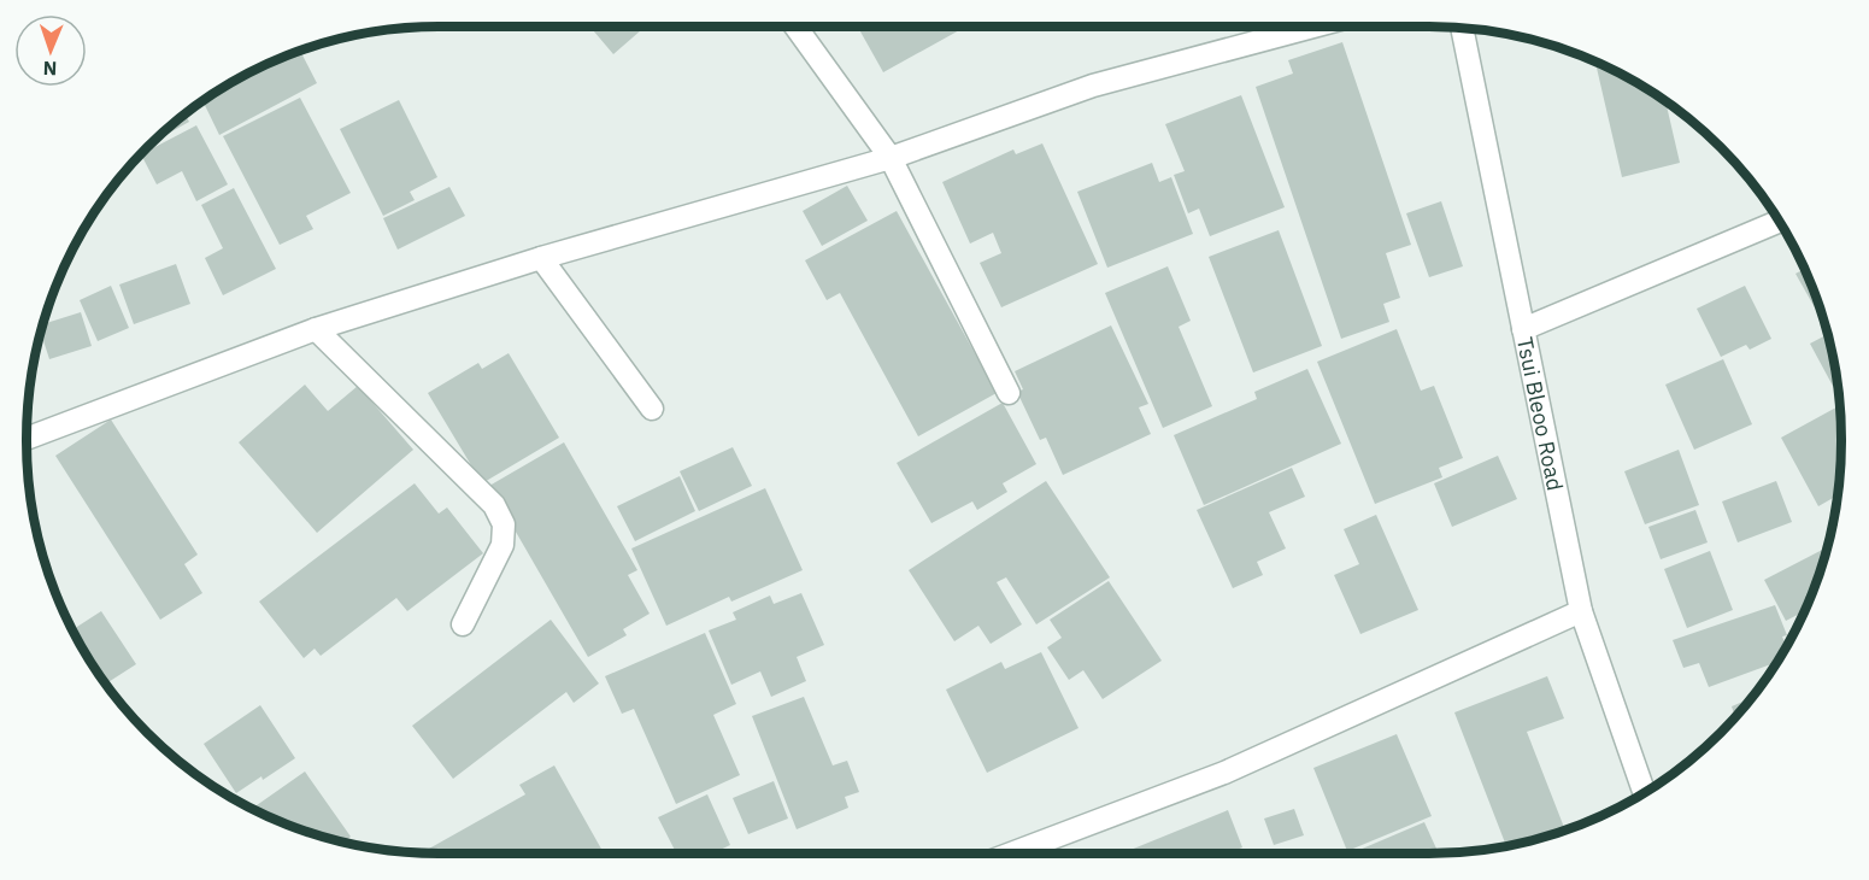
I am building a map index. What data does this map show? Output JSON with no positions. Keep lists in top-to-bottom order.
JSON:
{
  "streets": {
    "street": ["Tsui Bleoo Road"]
  },
  "north": "bottom"
}
